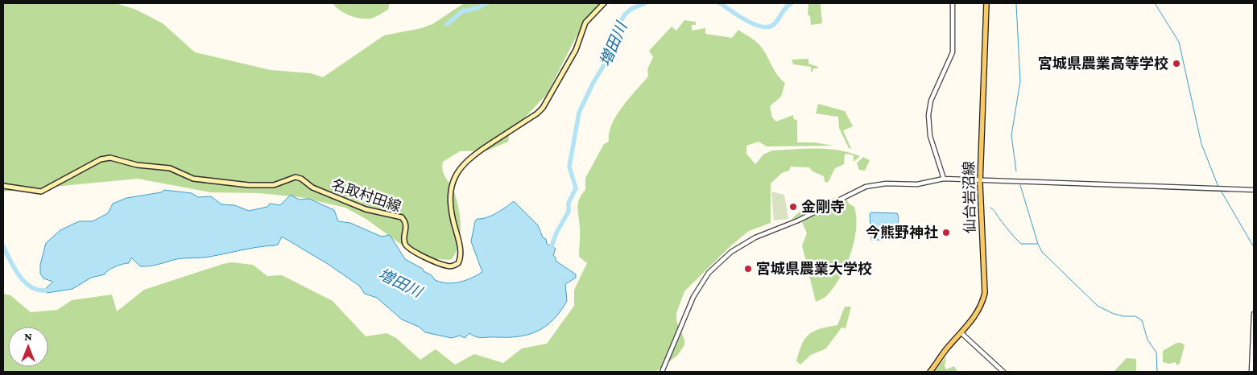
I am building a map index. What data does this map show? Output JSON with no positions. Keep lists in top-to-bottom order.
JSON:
{
  "streets": {
    "main road": ["名取村田線", "仙台岩沼線"]
  },
  "water": ["増田川"],
  "places": [
    "宮城県農業高等学校",
    "金剛寺",
    "今熊野神社",
    "宮城県農業大学校"
  ],
  "north": "top"
}
